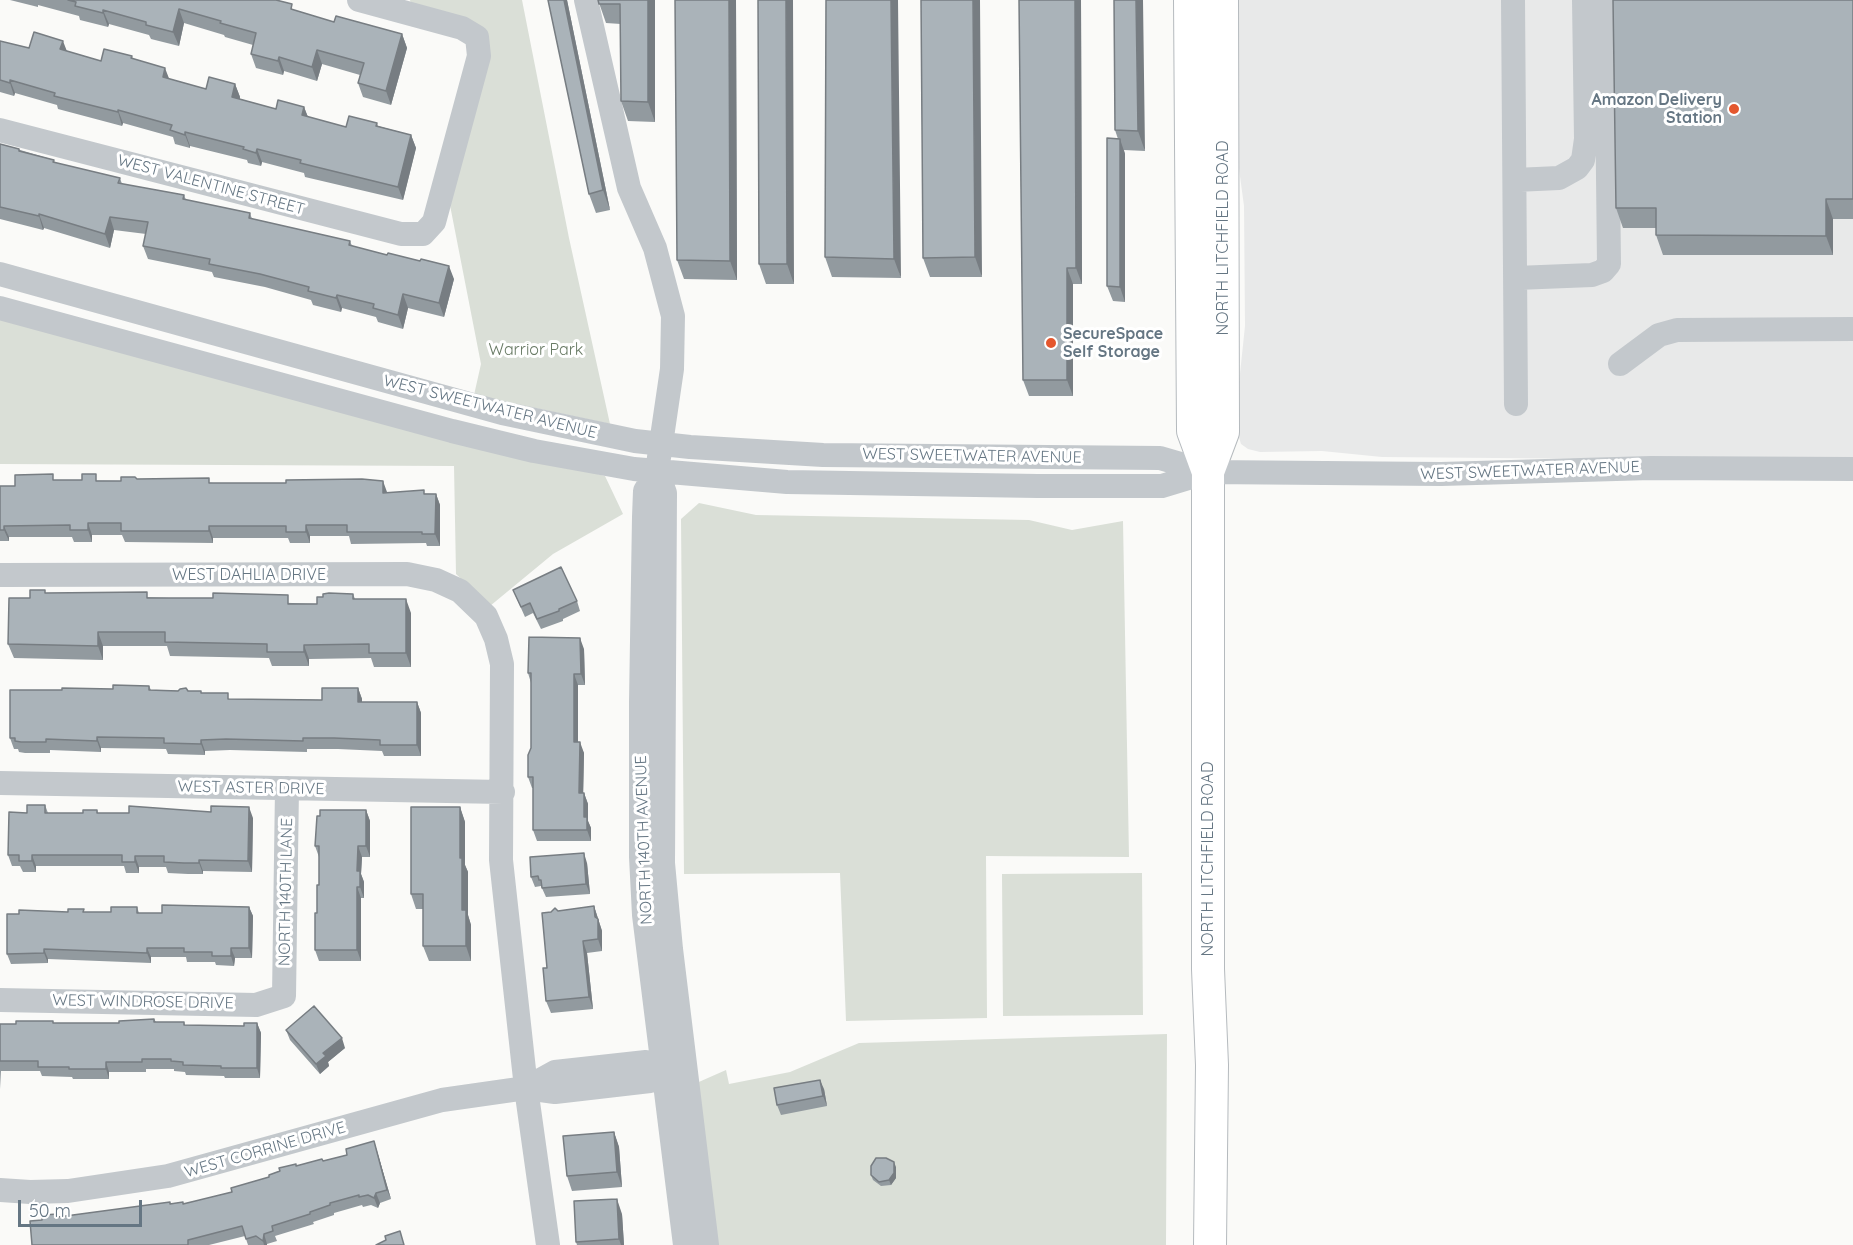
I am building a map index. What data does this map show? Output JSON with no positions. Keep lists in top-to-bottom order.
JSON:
{
  "streets": {
    "main road": ["NORTH LITCHFIELD ROAD"],
    "street": [
      "WEST VALENTINE STREET",
      "WEST SWEETWATER AVENUE",
      "WEST DAHLIA DRIVE",
      "WEST ASTER DRIVE",
      "NORTH 140TH AVENUE",
      "NORTH 140TH LANE",
      "WEST WINDROSE DRIVE",
      "WEST CORRINE DRIVE"
    ]
  },
  "crossings": [
    ["NORTH LITCHFIELD ROAD", "WEST SWEETWATER AVENUE"],
    ["WEST SWEETWATER AVENUE", "NORTH 140TH AVENUE"],
    ["WEST DAHLIA DRIVE", "WEST ASTER DRIVE"],
    ["WEST ASTER DRIVE", "NORTH 140TH LANE"],
    ["NORTH 140TH AVENUE", "WEST CORRINE DRIVE"],
    ["NORTH 140TH LANE", "WEST WINDROSE DRIVE"]
  ],
  "parks": ["Warrior Park"],
  "places": ["Amazon Delivery Station", "SecureSpace Self Storage"],
  "scale_bar": "50 m"
}
